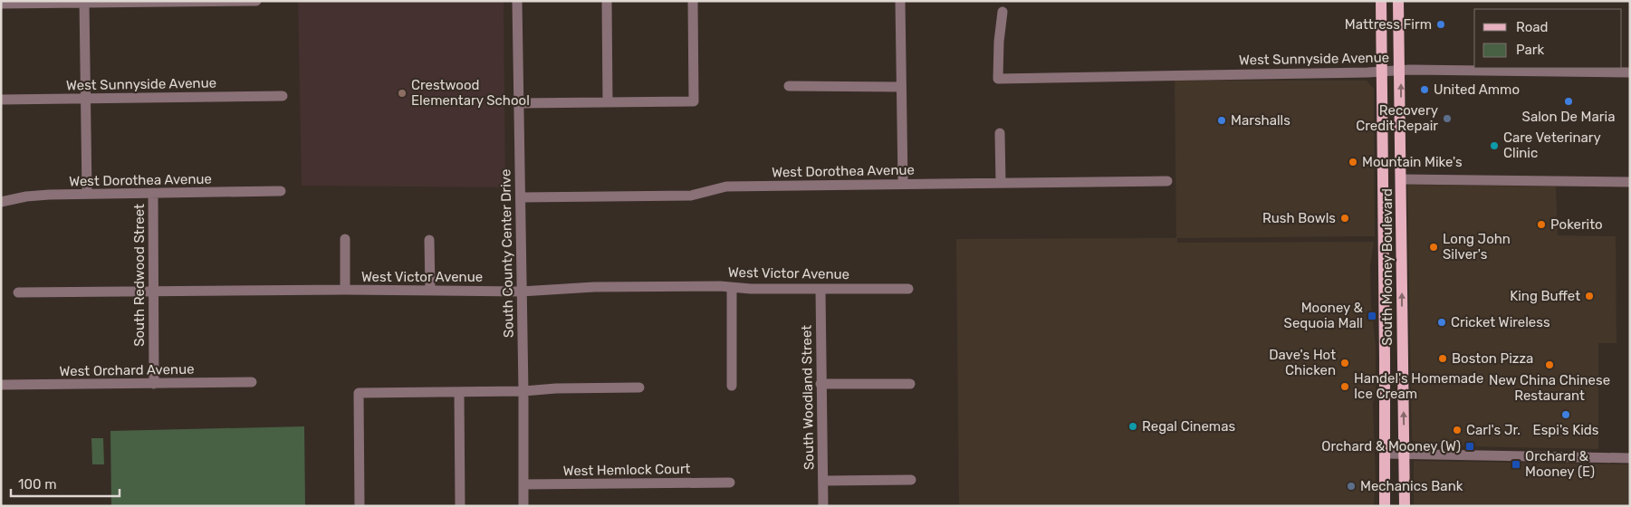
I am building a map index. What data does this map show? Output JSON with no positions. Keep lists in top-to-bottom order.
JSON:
{
  "streets": {
    "main road": ["South Mooney Boulevard"],
    "street": [
      "West Sunnyside Avenue",
      "West Dorothea Avenue",
      "South County Center Drive",
      "West Victor Avenue",
      "South Redwood Street",
      "West Orchard Avenue",
      "South Woodland Street",
      "West Hemlock Court"
    ]
  },
  "crossings": [
    ["West Sunnyside Avenue", "South Mooney Boulevard"],
    ["West Dorothea Avenue", "South County Center Drive"],
    ["West Dorothea Avenue", "South Redwood Street"],
    ["South County Center Drive", "West Victor Avenue"],
    ["South County Center Drive", "West Hemlock Court"],
    ["West Victor Avenue", "South Redwood Street"],
    ["West Victor Avenue", "South Woodland Street"],
    ["South Redwood Street", "West Orchard Avenue"]
  ],
  "places": {
    "other": [
      "Mattress Firm",
      "United Ammo",
      "Crestwood Elementary School",
      "Salon De Maria",
      "Recovery Credit Repair",
      "Marshalls",
      "Care Veterinary Clinic",
      "Mountain Mike's",
      "Rush Bowls",
      "Pokerito",
      "Long John Silver's",
      "King Buffet",
      "Cricket Wireless",
      "Boston Pizza",
      "Dave's Hot Chicken",
      "New China Chinese Restaurant",
      "Handel's Homemade Ice Cream",
      "Espi's Kids",
      "Regal Cinemas",
      "Carl's Jr.",
      "Mechanics Bank"
    ],
    "transit": ["Mooney & Sequoia Mall", "Orchard & Mooney (W)", "Orchard & Mooney (E)"]
  },
  "legend": ["Road", "Park"],
  "scale_bar": "100 m"
}
